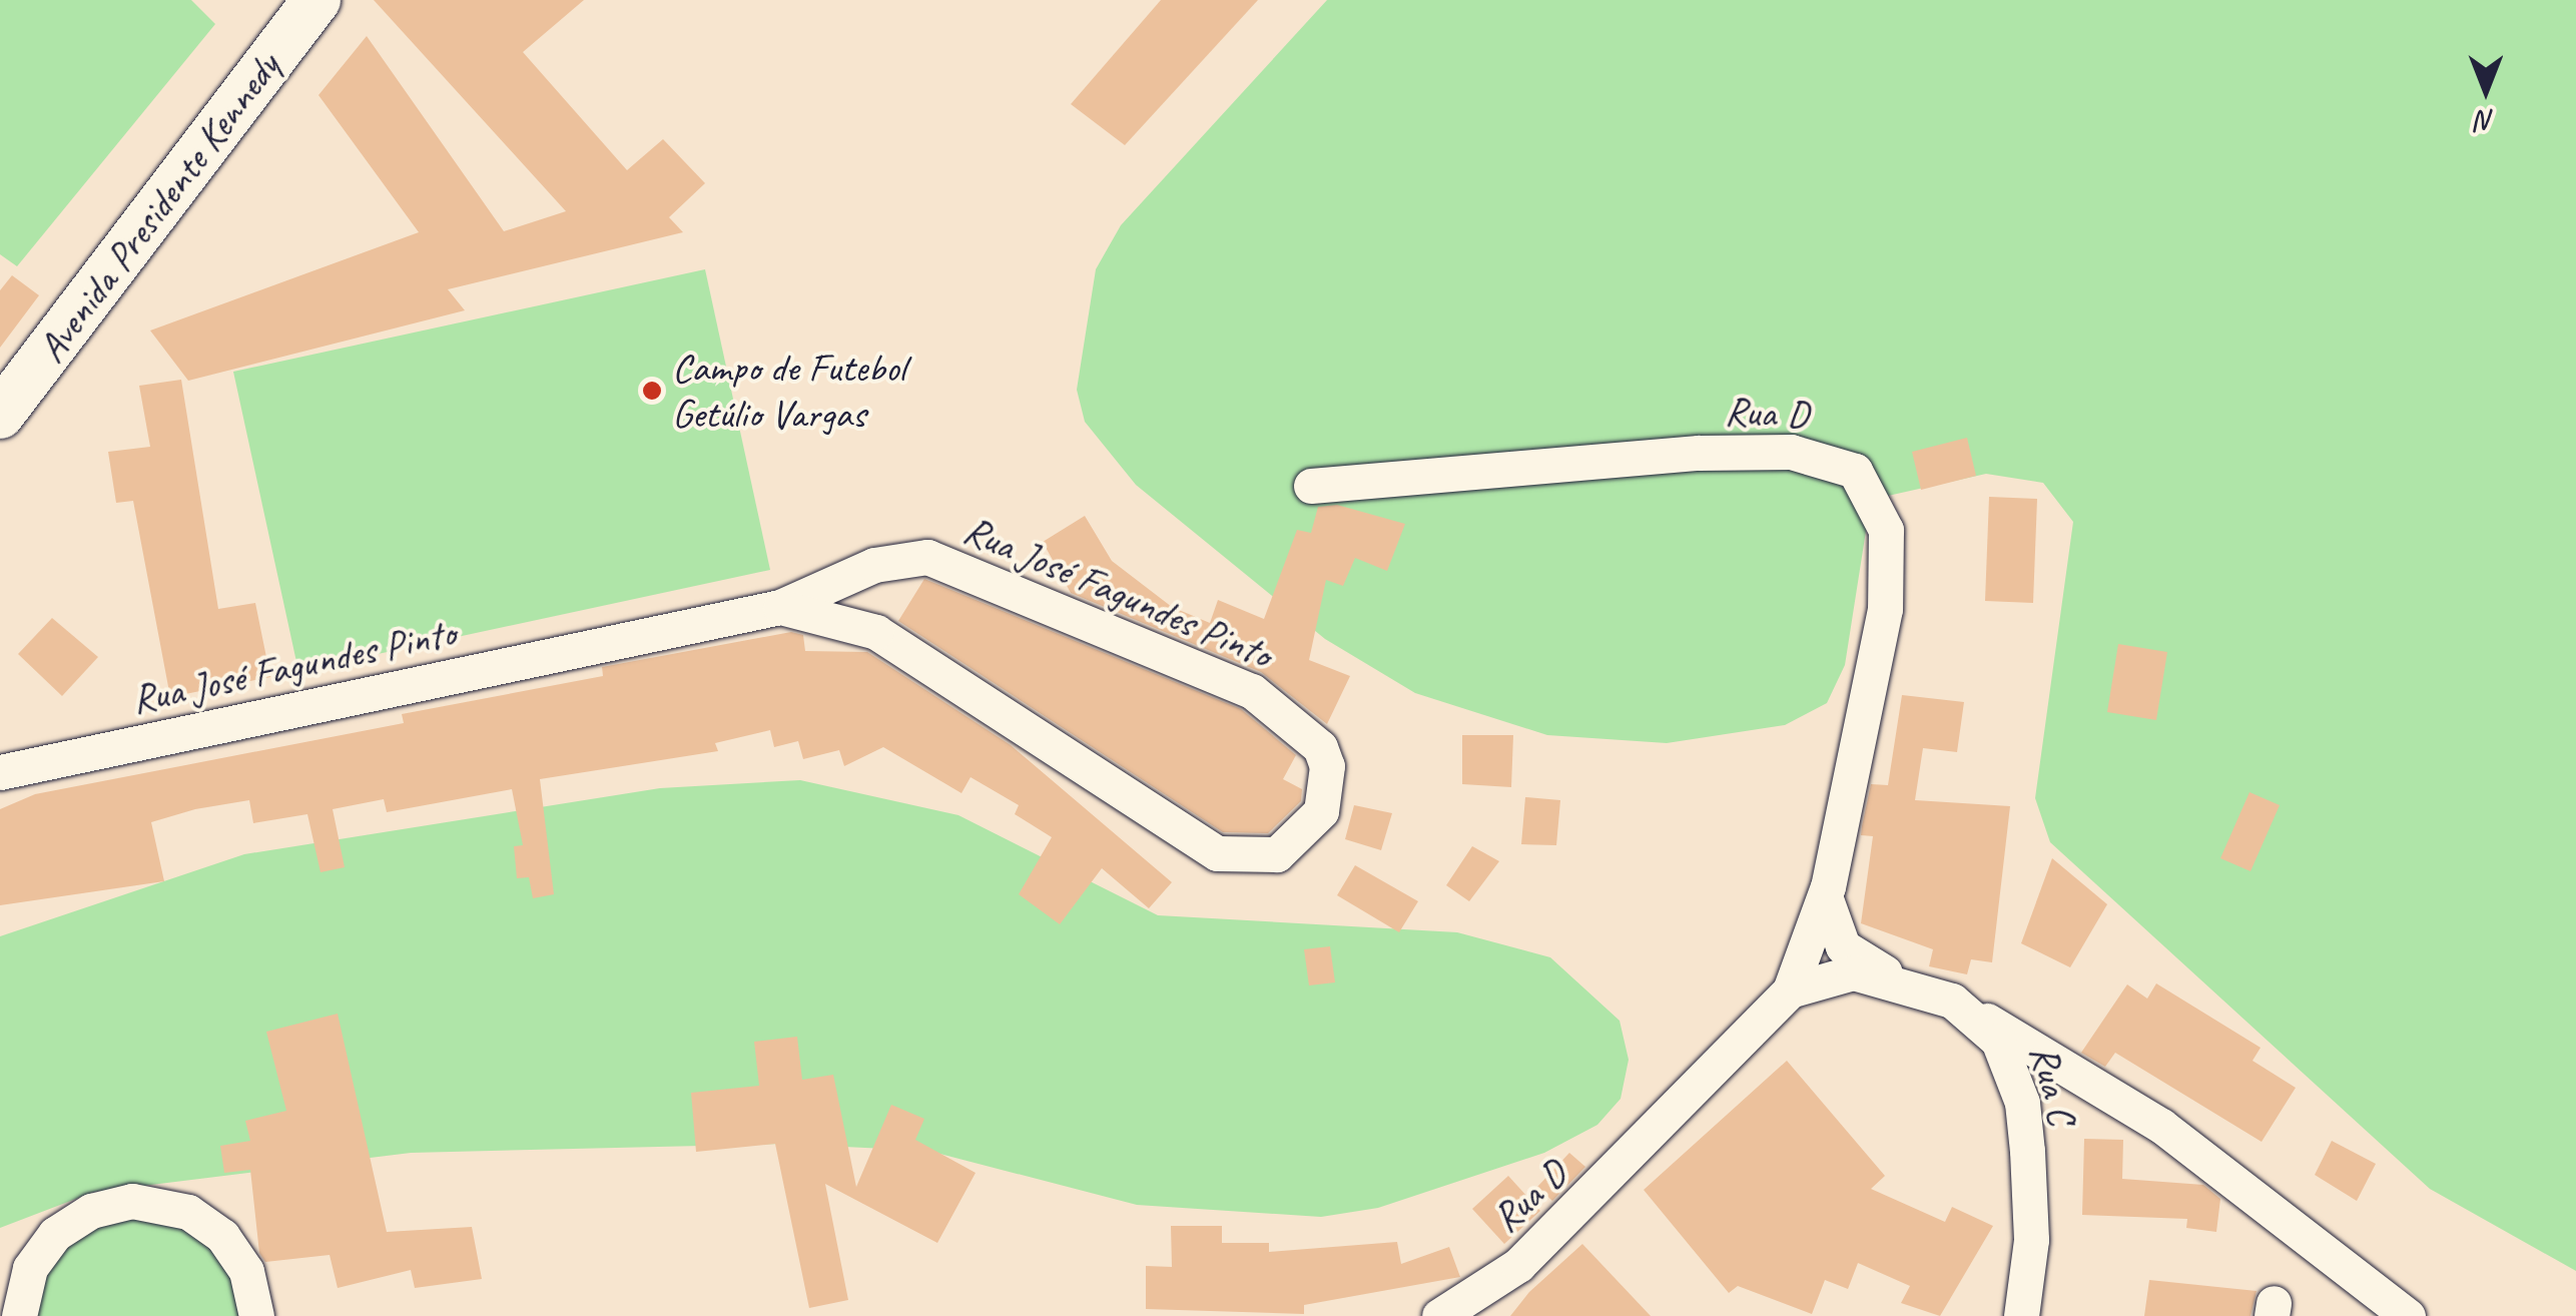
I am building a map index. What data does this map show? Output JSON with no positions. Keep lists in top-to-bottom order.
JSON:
{
  "streets": {
    "main road": ["Avenida Presidente Kennedy"],
    "street": ["Rua D", "Rua José Fagundes Pinto", "Rua C"]
  },
  "crossings": [
    ["Rua D", "Rua C"]
  ],
  "places": ["Campo de Futebol Getúlio Vargas"],
  "north": "bottom"
}
